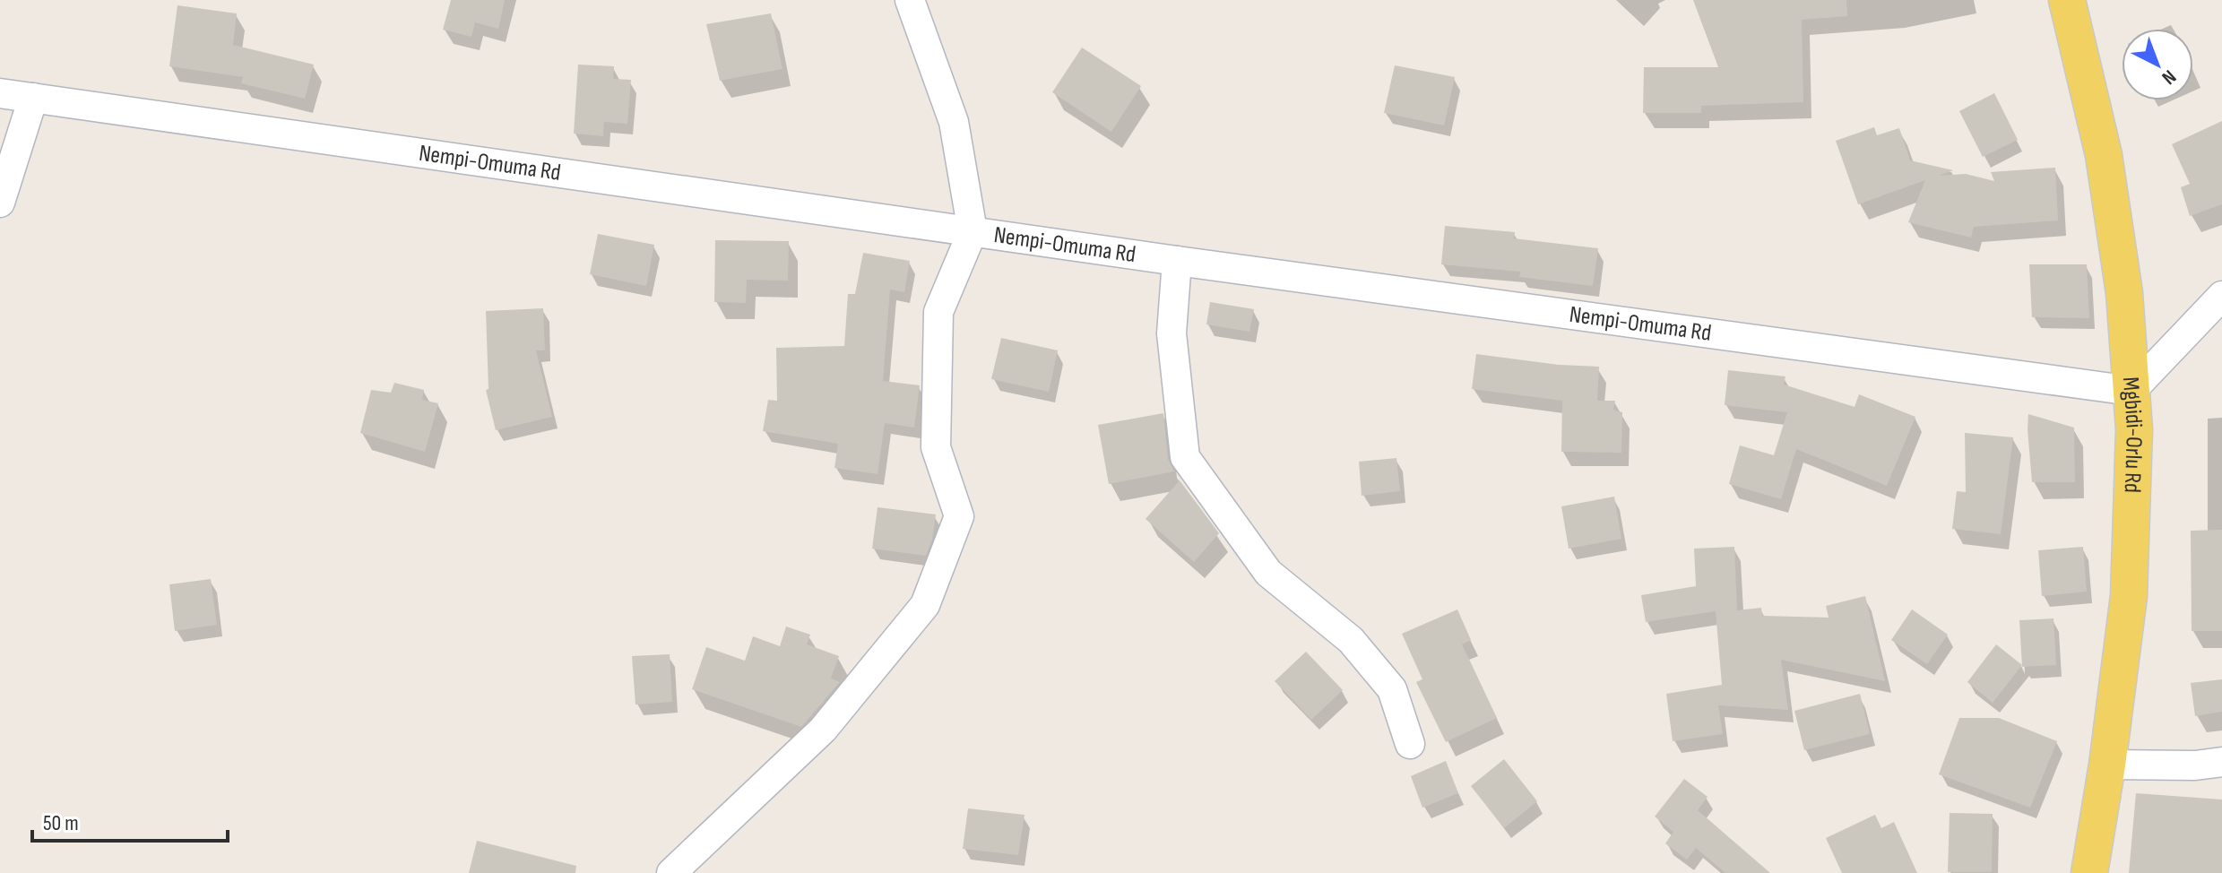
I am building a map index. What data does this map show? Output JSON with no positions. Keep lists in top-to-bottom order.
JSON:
{
  "streets": {
    "main road": ["Mgbidi-Orlu Rd"],
    "street": ["Nempi-Omuma Rd"]
  },
  "crossings": [
    ["Nempi-Omuma Rd", "Mgbidi-Orlu Rd"]
  ],
  "scale_bar": "50 m",
  "north": "bottom right"
}
